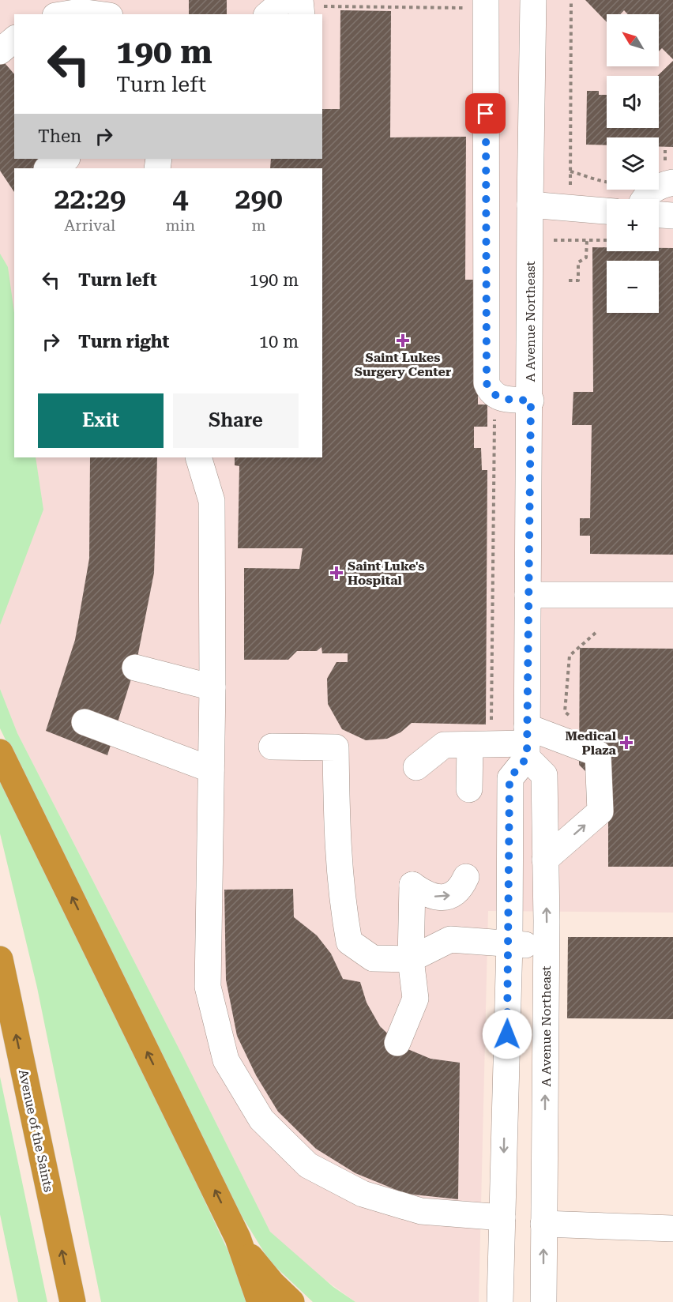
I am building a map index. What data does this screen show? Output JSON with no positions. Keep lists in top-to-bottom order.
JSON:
{
  "streets": {
    "highway": ["Avenue of the Saints"],
    "street": ["A Avenue Northeast"]
  },
  "places": {
    "health": ["Saint Lukes Surgery Center", "Saint Luke's Hospital", "Medical Plaza"]
  },
  "north": "top left",
  "page": {
    "map_buttons": ["+", "−"],
    "turn": ["190 m", "Turn left"],
    "then": "Then",
    "eta": [
      "22:29",
      "Arrival",
      "4",
      "min",
      "290",
      "m"
    ],
    "list": [
      {
        "name": "Turn left",
        "value": "190 m"
      },
      {
        "name": "Turn right",
        "value": "10 m"
      }
    ],
    "buttons": ["Exit", "Share"]
  }
}
